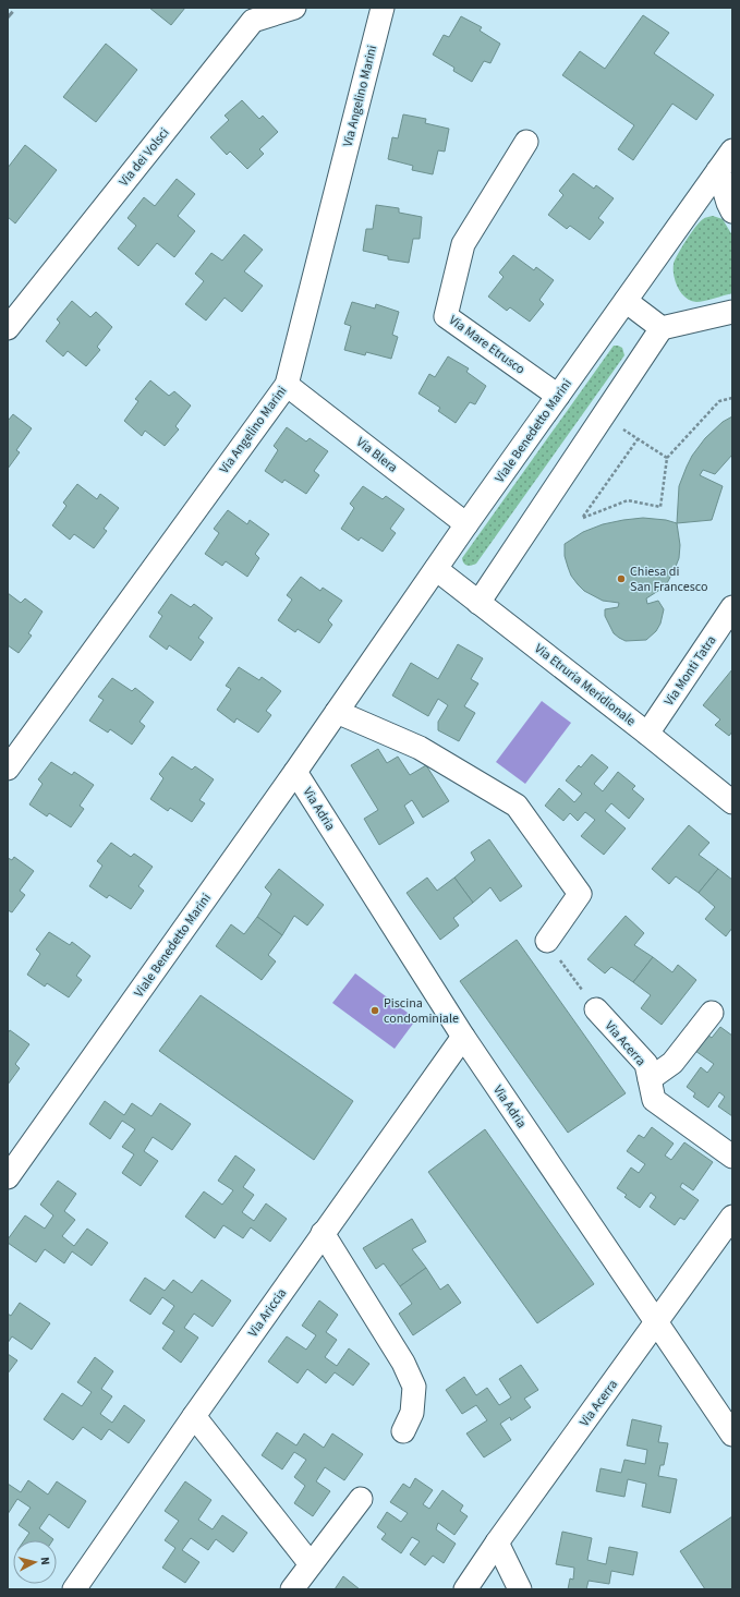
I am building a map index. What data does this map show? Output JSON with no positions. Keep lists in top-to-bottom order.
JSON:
{
  "streets": {
    "street": [
      "Via Angelino Marini",
      "Via dei Volsci",
      "Via Mare Etrusco",
      "Viale Benedetto Marini",
      "Via Blera",
      "Via Monti Tatra",
      "Via Etruria Meridionale",
      "Via Adria",
      "Via Acerra",
      "Via Ariccia"
    ]
  },
  "crossings": [
    ["Via Angelino Marini", "Via Blera"],
    ["Via Mare Etrusco", "Viale Benedetto Marini"],
    ["Viale Benedetto Marini", "Via Blera"],
    ["Viale Benedetto Marini", "Via Etruria Meridionale"],
    ["Viale Benedetto Marini", "Via Adria"],
    ["Via Monti Tatra", "Via Etruria Meridionale"],
    ["Via Adria", "Via Acerra"],
    ["Via Adria", "Via Ariccia"]
  ],
  "places": ["Chiesa di San Francesco", "Piscina condominiale"],
  "north": "right"
}
